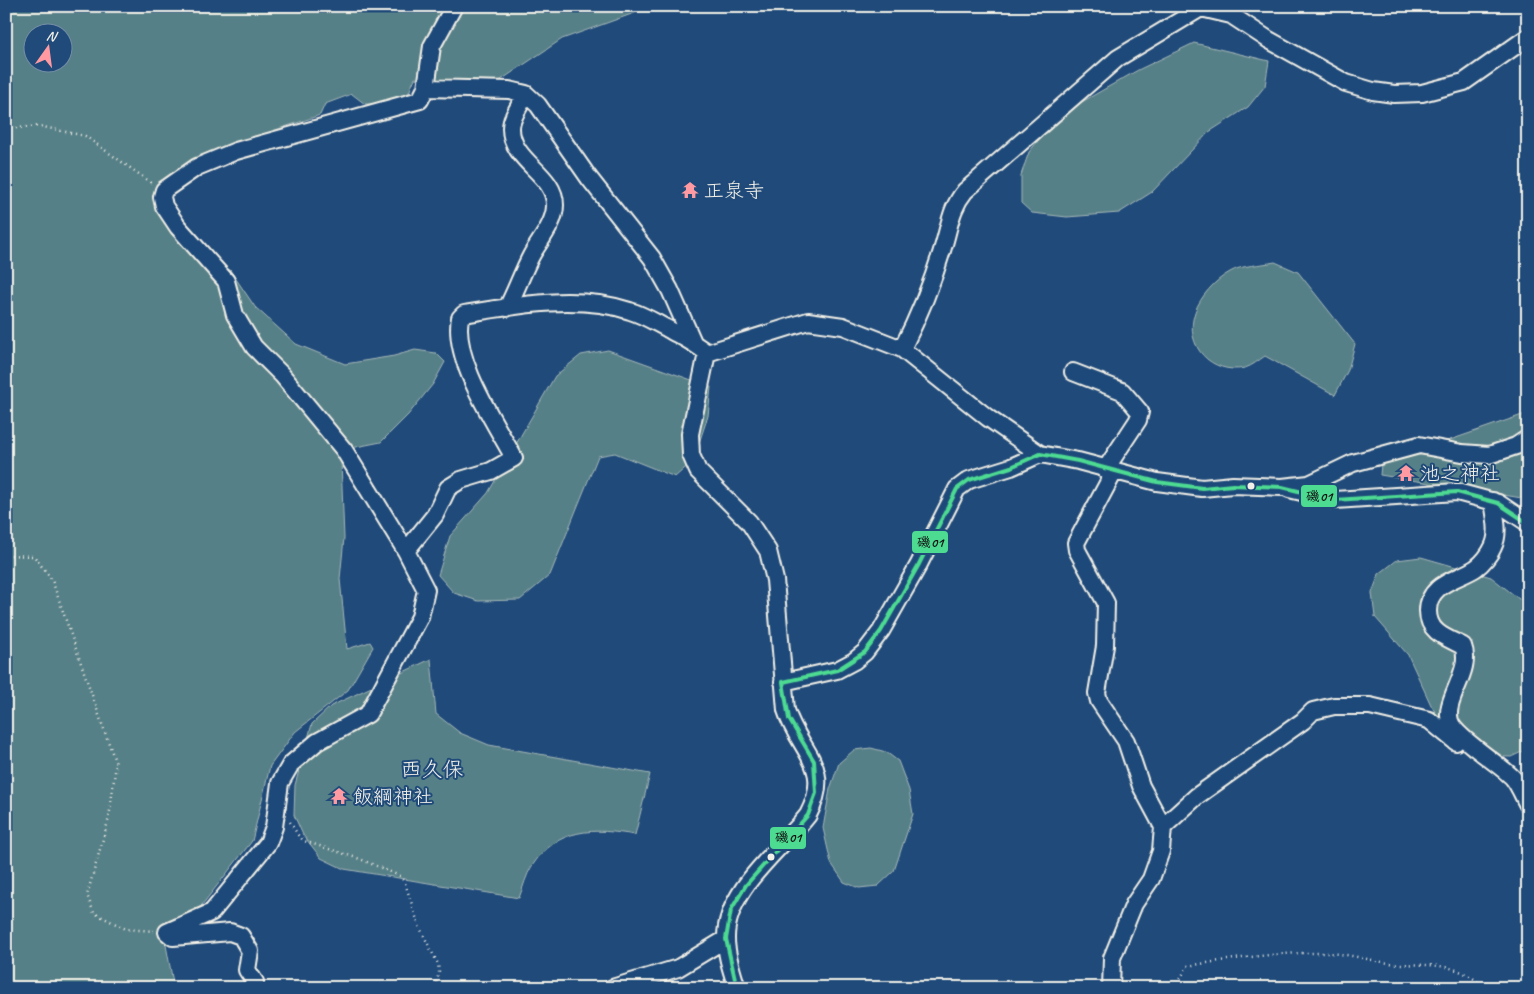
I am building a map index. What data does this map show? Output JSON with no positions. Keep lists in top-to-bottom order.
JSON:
{
  "districts": ["西久保"],
  "places": {
    "temple": ["正泉寺", "池之神社", "飯綱神社"]
  },
  "lines": ["transit line 磯01"],
  "north": "top"
}
